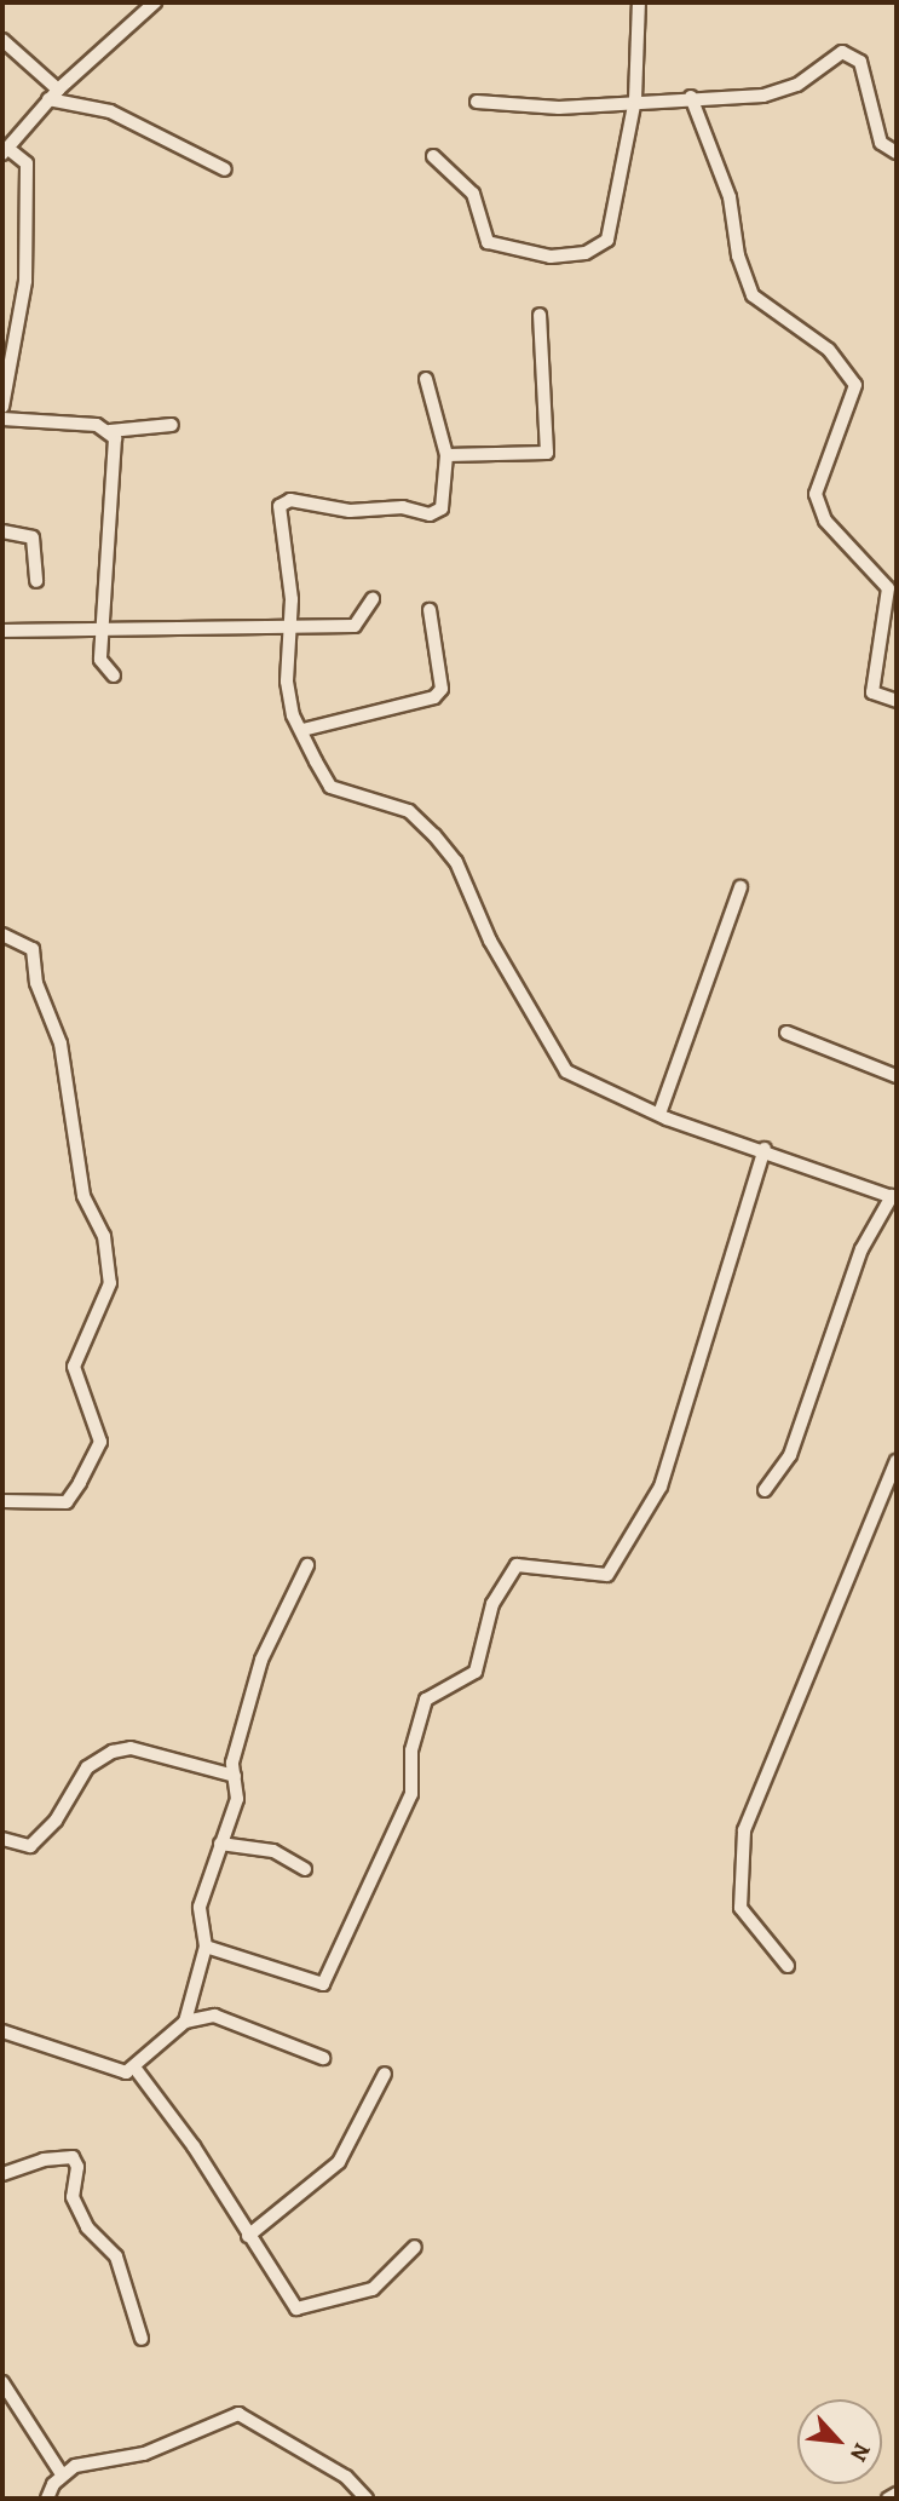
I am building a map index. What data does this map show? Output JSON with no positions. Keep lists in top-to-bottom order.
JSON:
{
  "north": "bottom right"
}
